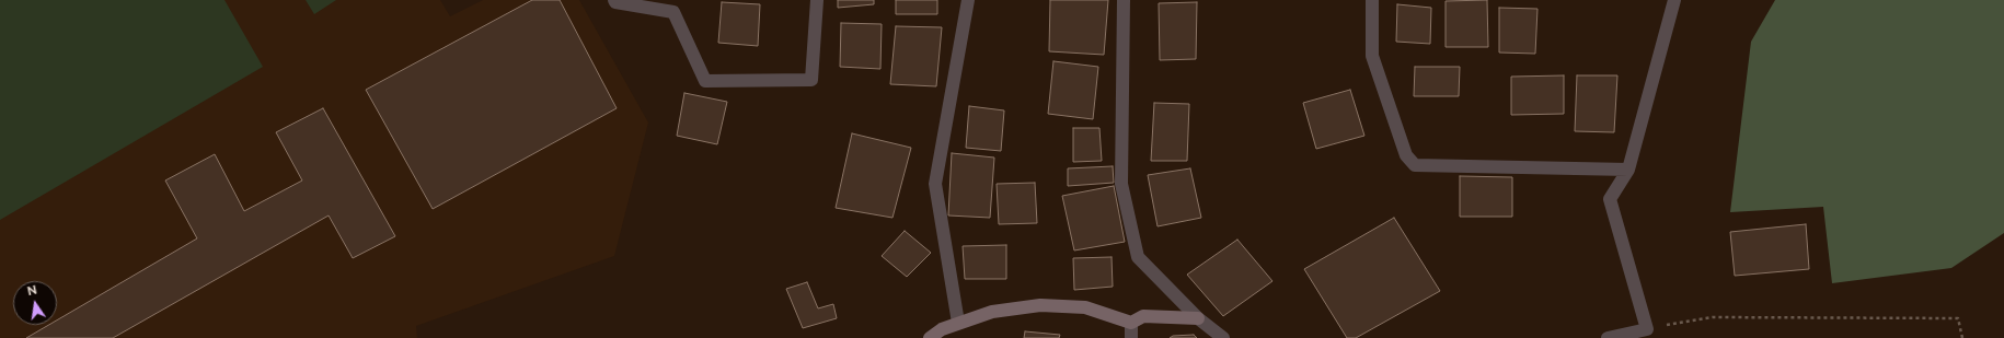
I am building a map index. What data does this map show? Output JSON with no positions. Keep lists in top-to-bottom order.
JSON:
{
  "north": "top"
}
